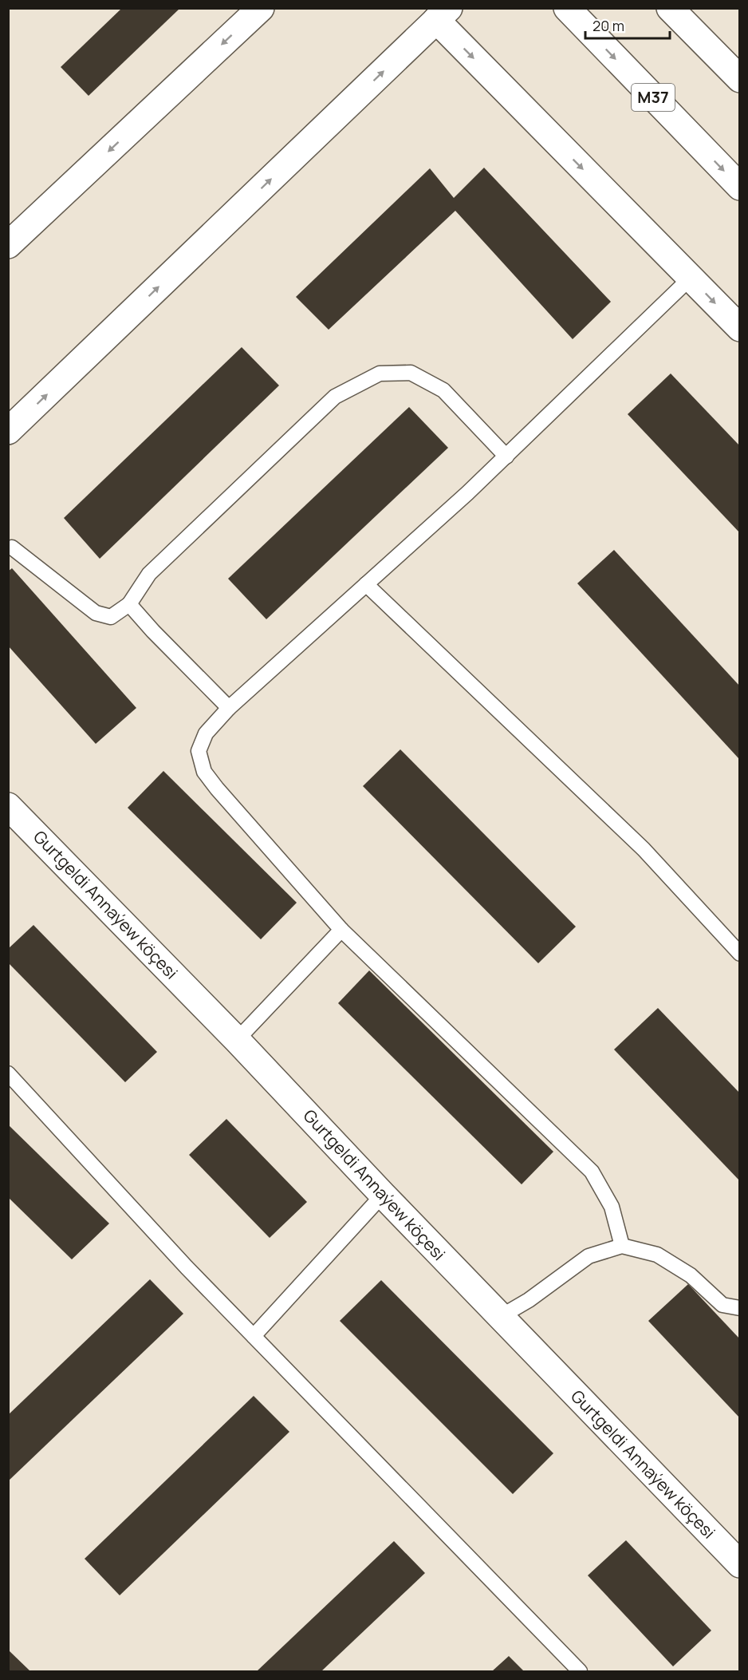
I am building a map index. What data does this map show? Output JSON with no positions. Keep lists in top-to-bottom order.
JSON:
{
  "streets": {
    "main road": ["M37", "Gurtgeldi Annaýew köçesi"]
  },
  "scale_bar": "20 m"
}
